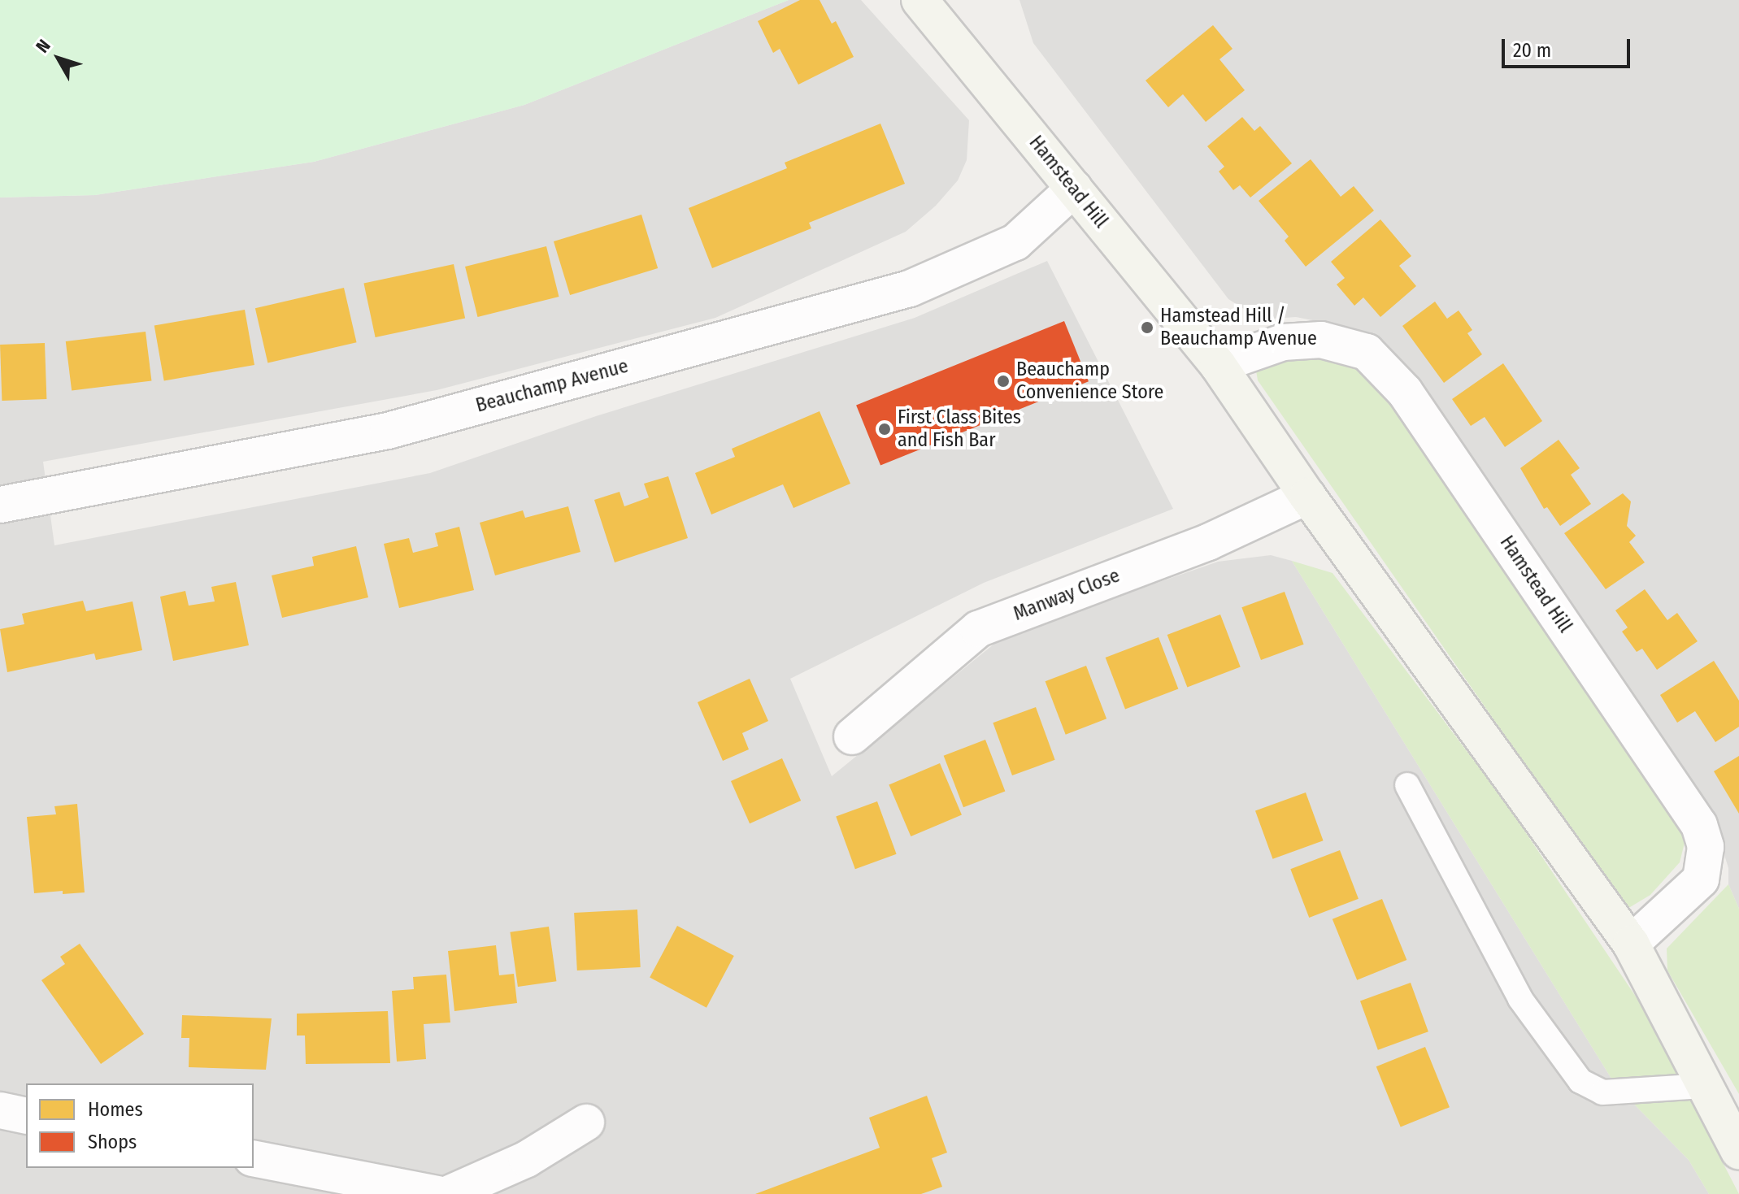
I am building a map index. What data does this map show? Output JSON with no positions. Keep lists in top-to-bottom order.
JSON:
{
  "streets": {
    "main road": ["Hamstead Hill"],
    "street": ["Beauchamp Avenue", "Manway Close"]
  },
  "crossings": [
    ["Hamstead Hill", "Beauchamp Avenue"],
    ["Hamstead Hill", "Manway Close"]
  ],
  "places": ["Hamstead Hill / Beauchamp Avenue", "Beauchamp Convenience Store", "First Class Bites and Fish Bar"],
  "legend": ["Homes", "Shops"],
  "scale_bar": "20 m",
  "north": "top left"
}
